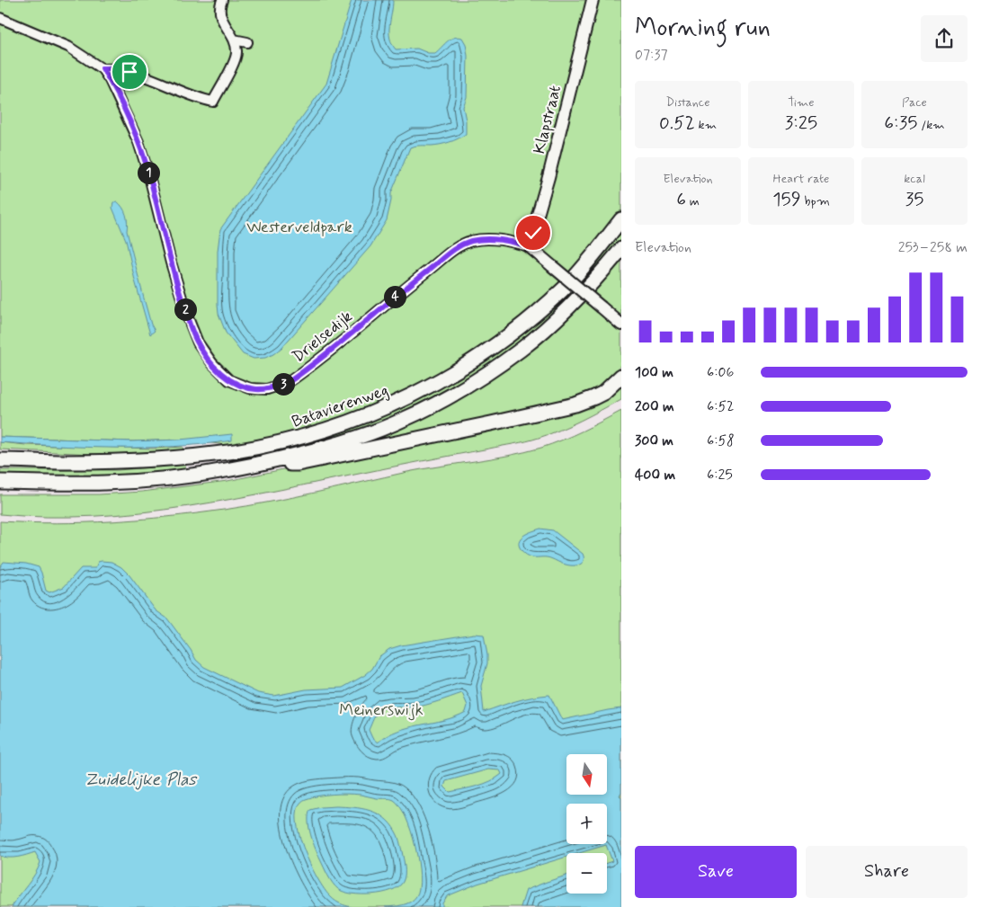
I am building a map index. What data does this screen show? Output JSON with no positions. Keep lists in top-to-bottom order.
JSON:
{
  "streets": {
    "main road": ["Batavierenweg"],
    "street": ["Klapstraat", "Drielsedijk"]
  },
  "crossings": [
    ["Klapstraat", "Drielsedijk"]
  ],
  "water": ["Zuidelijke Plas"],
  "parks": ["Westerveldpark", "Meinerswijk"],
  "north": "bottom",
  "page": {
    "heading": ["Morning run", "07:37"],
    "stats": [
      ["Distance", "0.52 km"],
      ["Time", "3:25"],
      ["Pace", "6:35 /km"],
      ["Elevation", "6 m"],
      ["Heart rate", "159 bpm"],
      ["kcal", "35"]
    ],
    "pins": [
      "1",
      "4",
      "2",
      "3"
    ],
    "chart": ["Elevation", "253–258 m"],
    "list": [
      {
        "name": "100 m",
        "note": "6:06"
      },
      {
        "name": "200 m",
        "note": "6:52"
      },
      {
        "name": "300 m",
        "note": "6:58"
      },
      {
        "name": "400 m",
        "note": "6:25"
      }
    ],
    "map_buttons": ["+", "−"],
    "buttons": ["Save", "Share"]
  }
}
